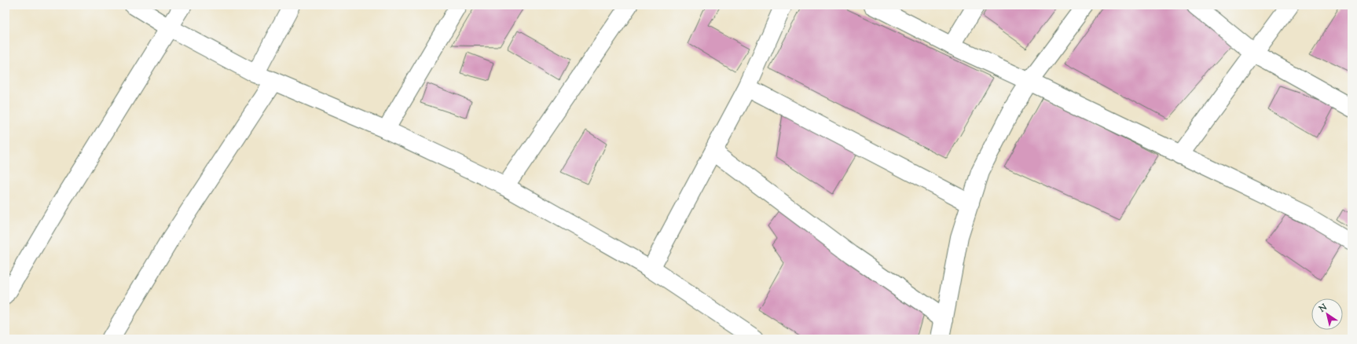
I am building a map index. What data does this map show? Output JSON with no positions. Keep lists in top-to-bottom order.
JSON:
{
  "north": "top left"
}
